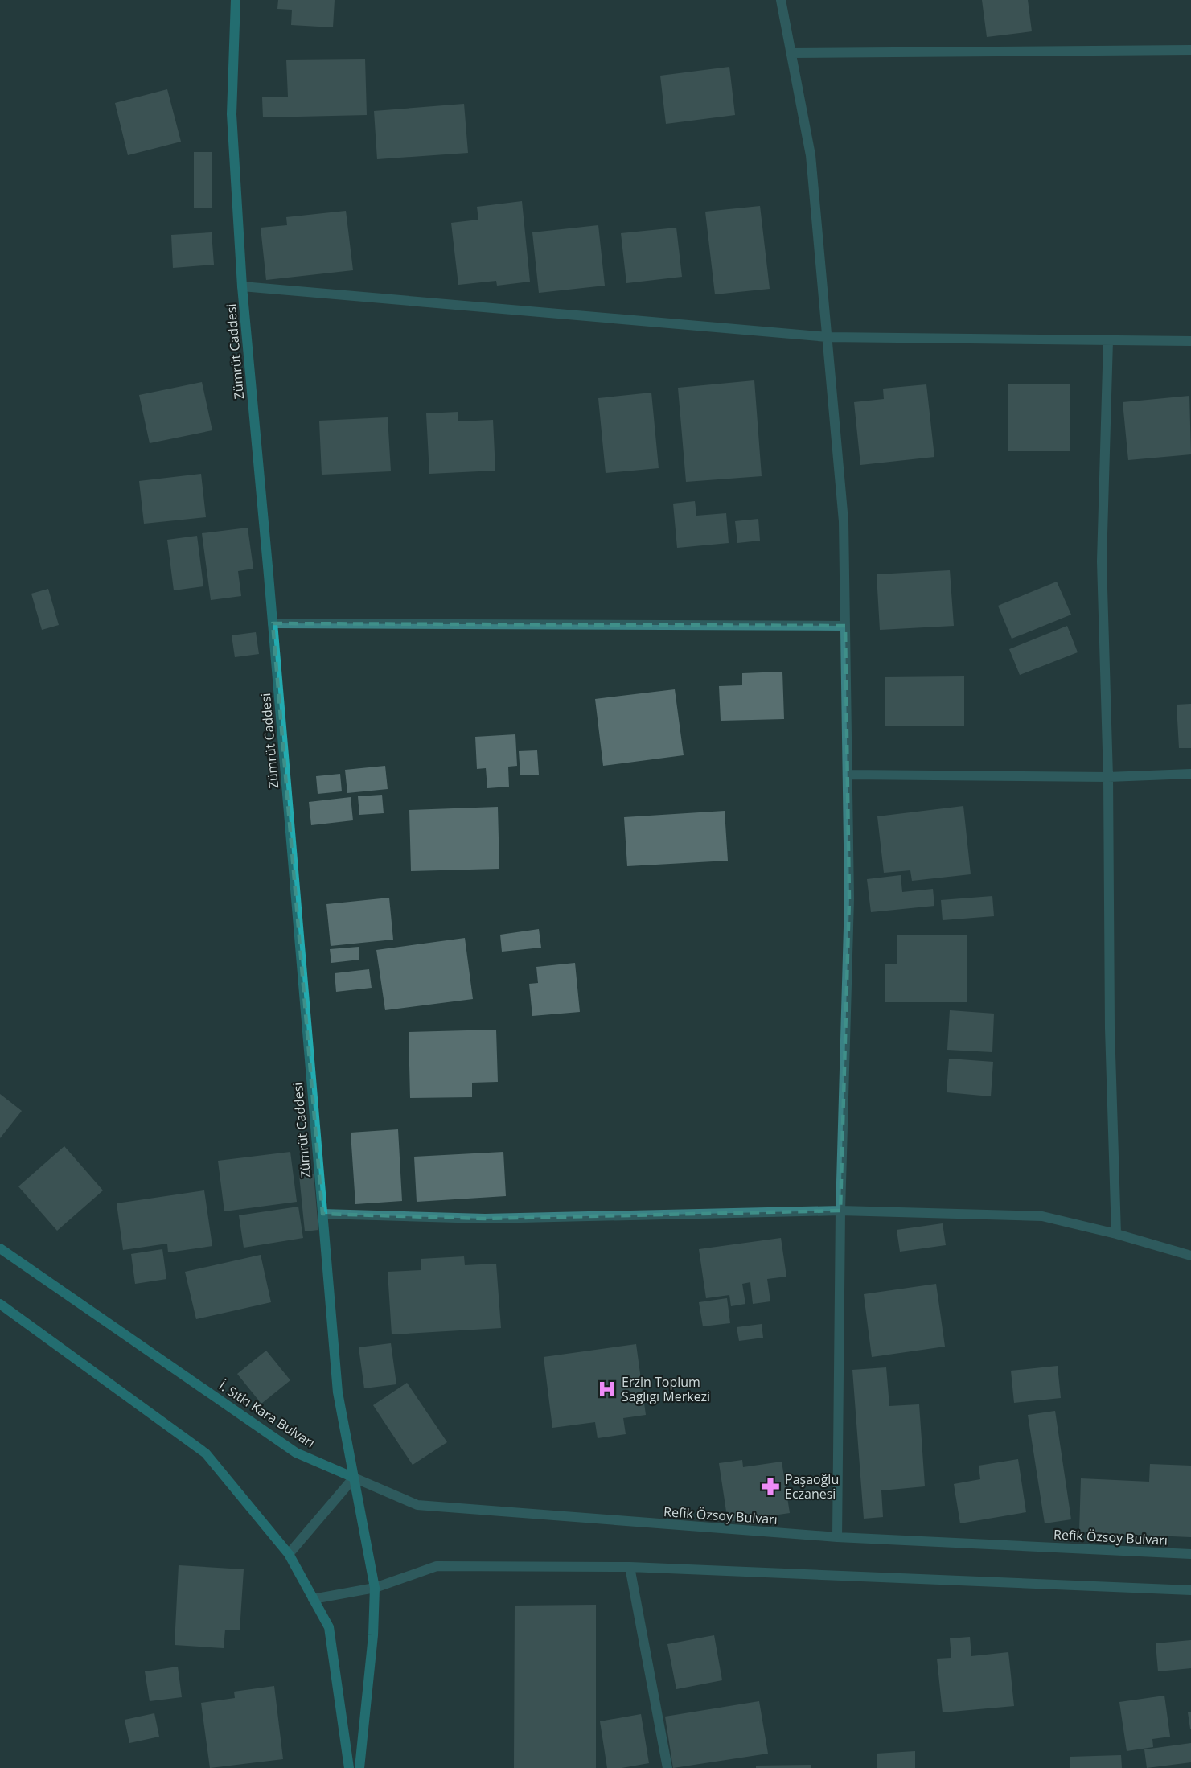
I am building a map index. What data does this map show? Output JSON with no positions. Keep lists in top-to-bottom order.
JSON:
{
  "streets": {
    "street": ["Zümrüt Caddesi", "İ. Sıtkı Kara Bulvarı", "Refik Özsoy Bulvarı"]
  },
  "crossings": [
    ["Zümrüt Caddesi", "İ. Sıtkı Kara Bulvarı"],
    ["Zümrüt Caddesi", "Refik Özsoy Bulvarı"],
    ["İ. Sıtkı Kara Bulvarı", "Refik Özsoy Bulvarı"]
  ],
  "places": {
    "hospital": ["Erzin Toplum Saglıgı Merkezi"],
    "pharmacy": ["Paşaoğlu Eczanesi"]
  }
}
